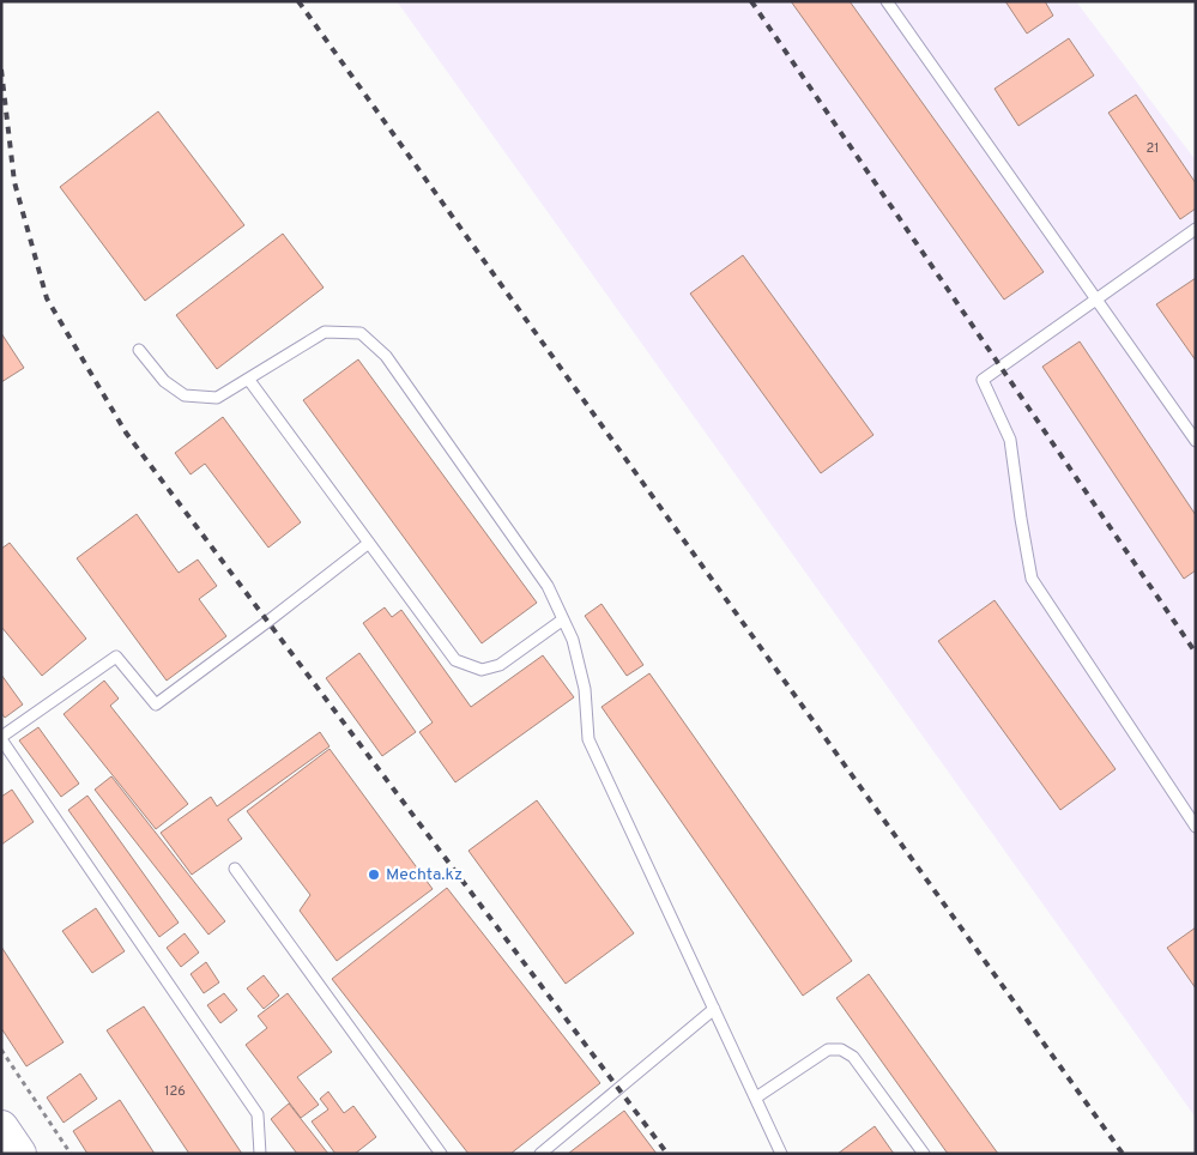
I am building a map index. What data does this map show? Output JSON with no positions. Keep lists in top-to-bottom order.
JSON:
{
  "places": ["Mechta.kz"],
  "house_numbers": ["21", "126"]
}
